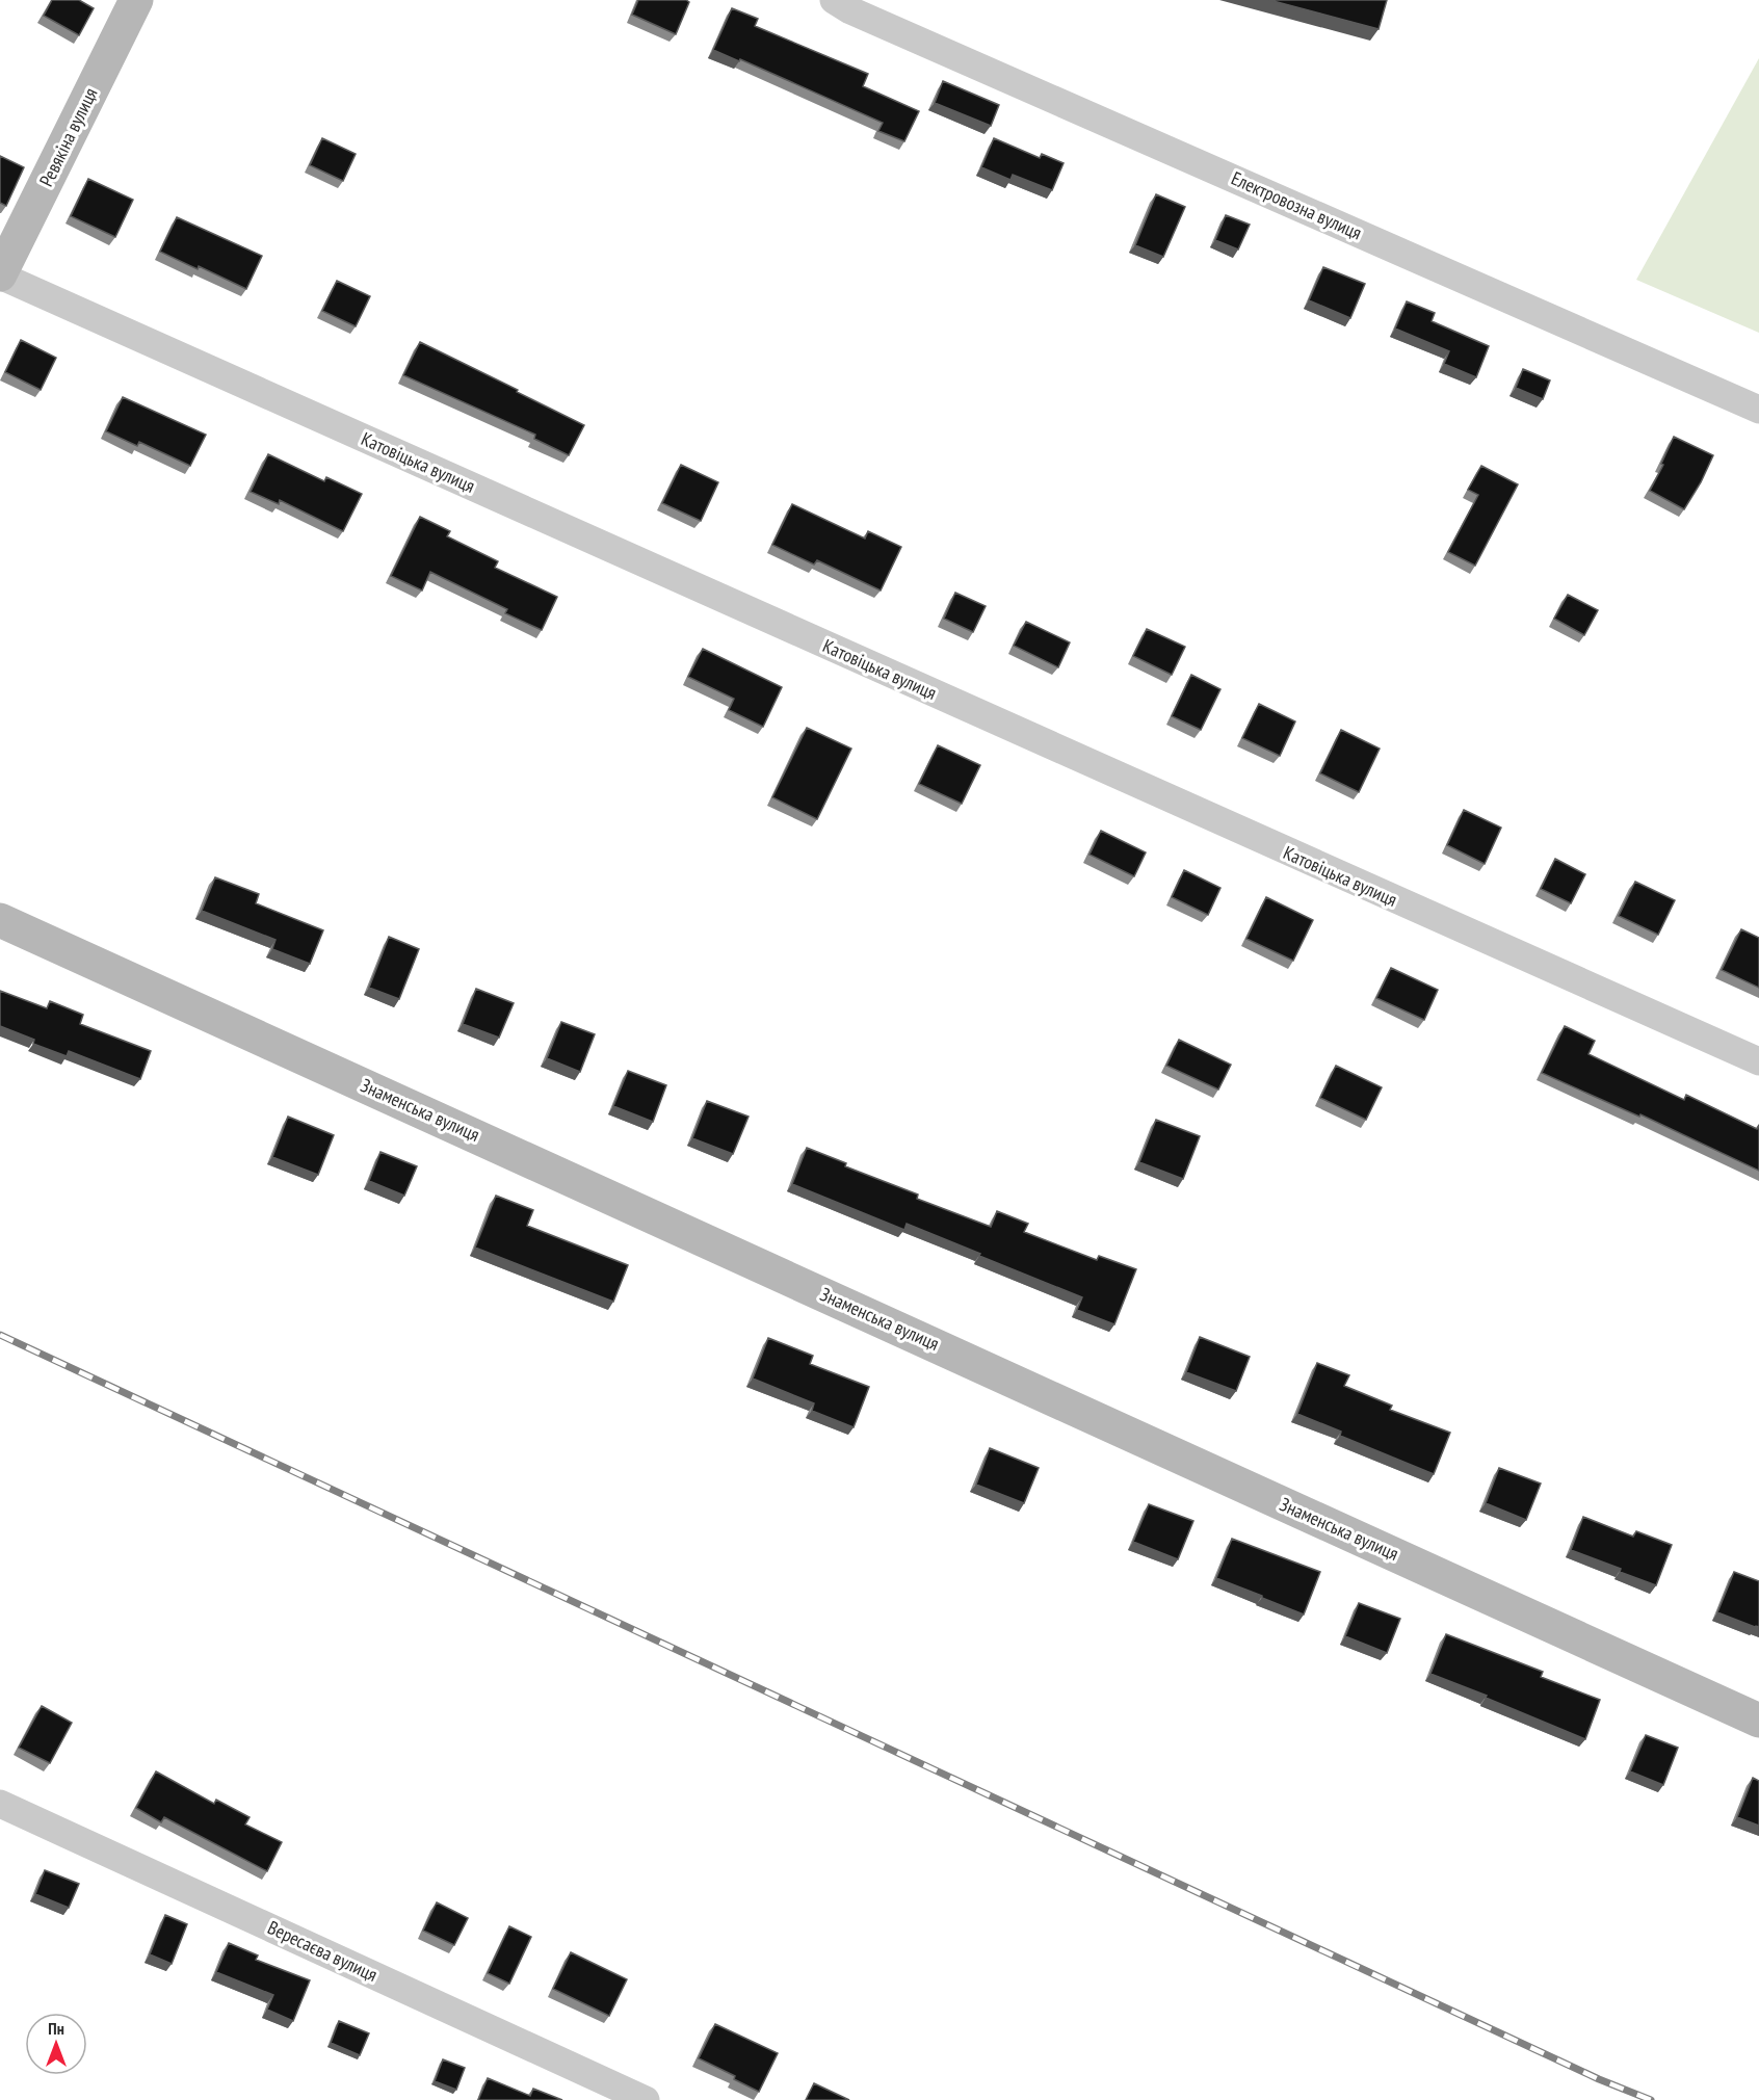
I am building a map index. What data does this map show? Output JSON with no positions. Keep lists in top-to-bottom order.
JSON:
{
  "streets": {
    "main road": ["Ревякіна вулиця", "Знаменська вулиця"],
    "street": ["Електровозна вулиця", "Катовіцька вулиця", "Вересаєва вулиця"]
  },
  "crossings": [
    ["Ревякіна вулиця", "Катовіцька вулиця"]
  ],
  "north": "top"
}
